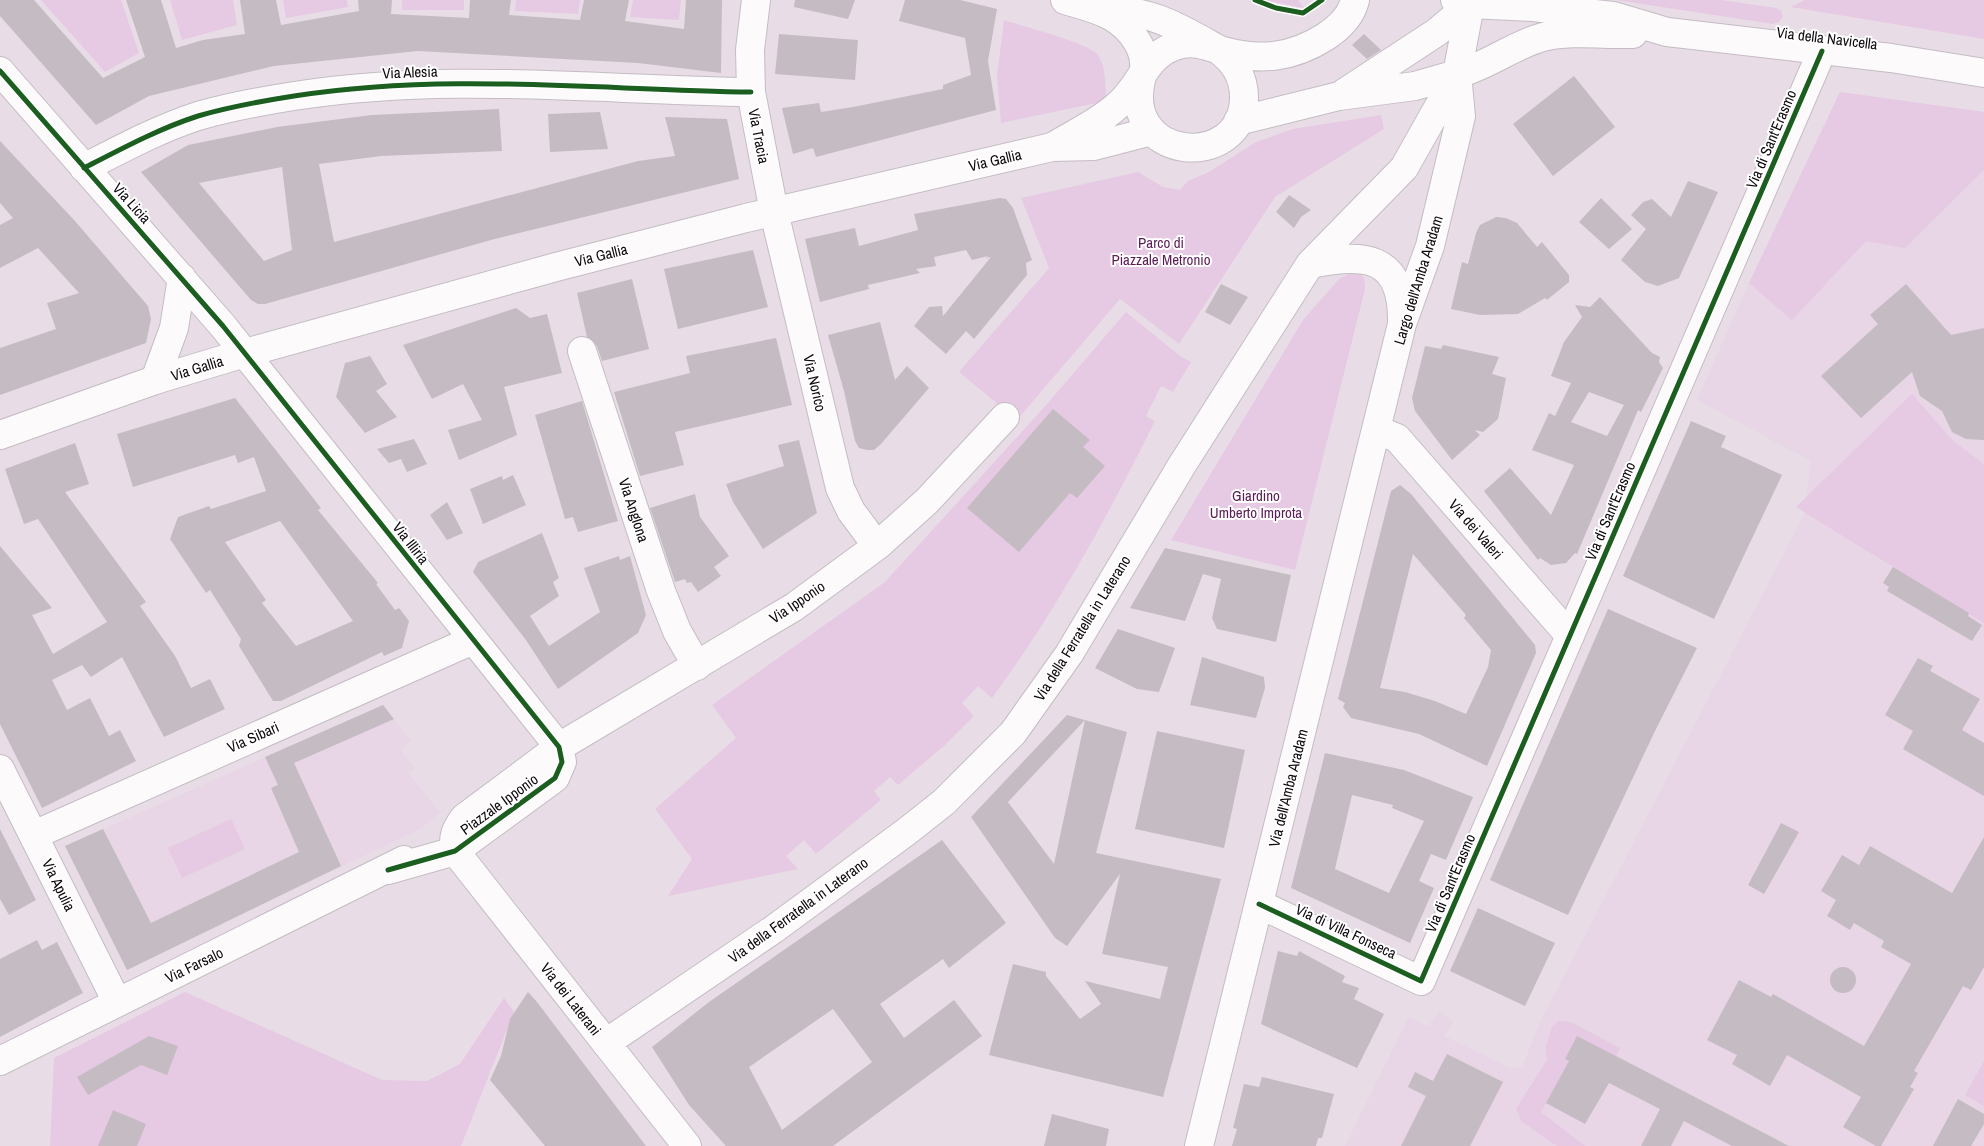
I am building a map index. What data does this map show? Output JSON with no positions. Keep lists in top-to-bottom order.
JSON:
{
  "streets": {
    "street": [
      "Via della Navicella",
      "Via Alesia",
      "Via Tracia",
      "Via di Sant'Erasmo",
      "Via Gallia",
      "Via Licia",
      "Largo dell'Amba Aradam",
      "Via Norico",
      "Via Anglona",
      "Via dei Valeri",
      "Via Illiria",
      "Via Ipponio",
      "Via della Ferratella in Laterano",
      "Via Sibari",
      "Via dell'Amba Aradam",
      "Piazzale Ipponio",
      "Via Apulia",
      "Via di Villa Fonseca",
      "Via Farsalo",
      "Via dei Laterani"
    ]
  },
  "crossings": [
    ["Via della Navicella", "Via di Sant'Erasmo"],
    ["Via Alesia", "Via Tracia"],
    ["Via Alesia", "Via Licia"],
    ["Via Tracia", "Via Gallia"],
    ["Via Tracia", "Via Norico"],
    ["Via di Sant'Erasmo", "Via dei Valeri"],
    ["Via di Sant'Erasmo", "Via di Villa Fonseca"],
    ["Via Gallia", "Via Licia"],
    ["Via Gallia", "Via Norico"],
    ["Via Gallia", "Via Illiria"],
    ["Via Licia", "Via Illiria"],
    ["Largo dell'Amba Aradam", "Via dei Valeri"],
    ["Largo dell'Amba Aradam", "Via dell'Amba Aradam"],
    ["Via Norico", "Via Ipponio"],
    ["Via Anglona", "Via Ipponio"],
    ["Via dei Valeri", "Via dell'Amba Aradam"],
    ["Via Illiria", "Via Ipponio"],
    ["Via Illiria", "Via Sibari"],
    ["Via Illiria", "Piazzale Ipponio"],
    ["Via Ipponio", "Piazzale Ipponio"],
    ["Via della Ferratella in Laterano", "Via dei Laterani"],
    ["Via Sibari", "Via Apulia"],
    ["Via dell'Amba Aradam", "Via di Villa Fonseca"],
    ["Piazzale Ipponio", "Via Farsalo"],
    ["Piazzale Ipponio", "Via dei Laterani"],
    ["Via Apulia", "Via Farsalo"],
    ["Via Farsalo", "Via dei Laterani"]
  ],
  "parks": ["Parco di Piazzale Metronio", "Giardino Umberto Improta"]
}
